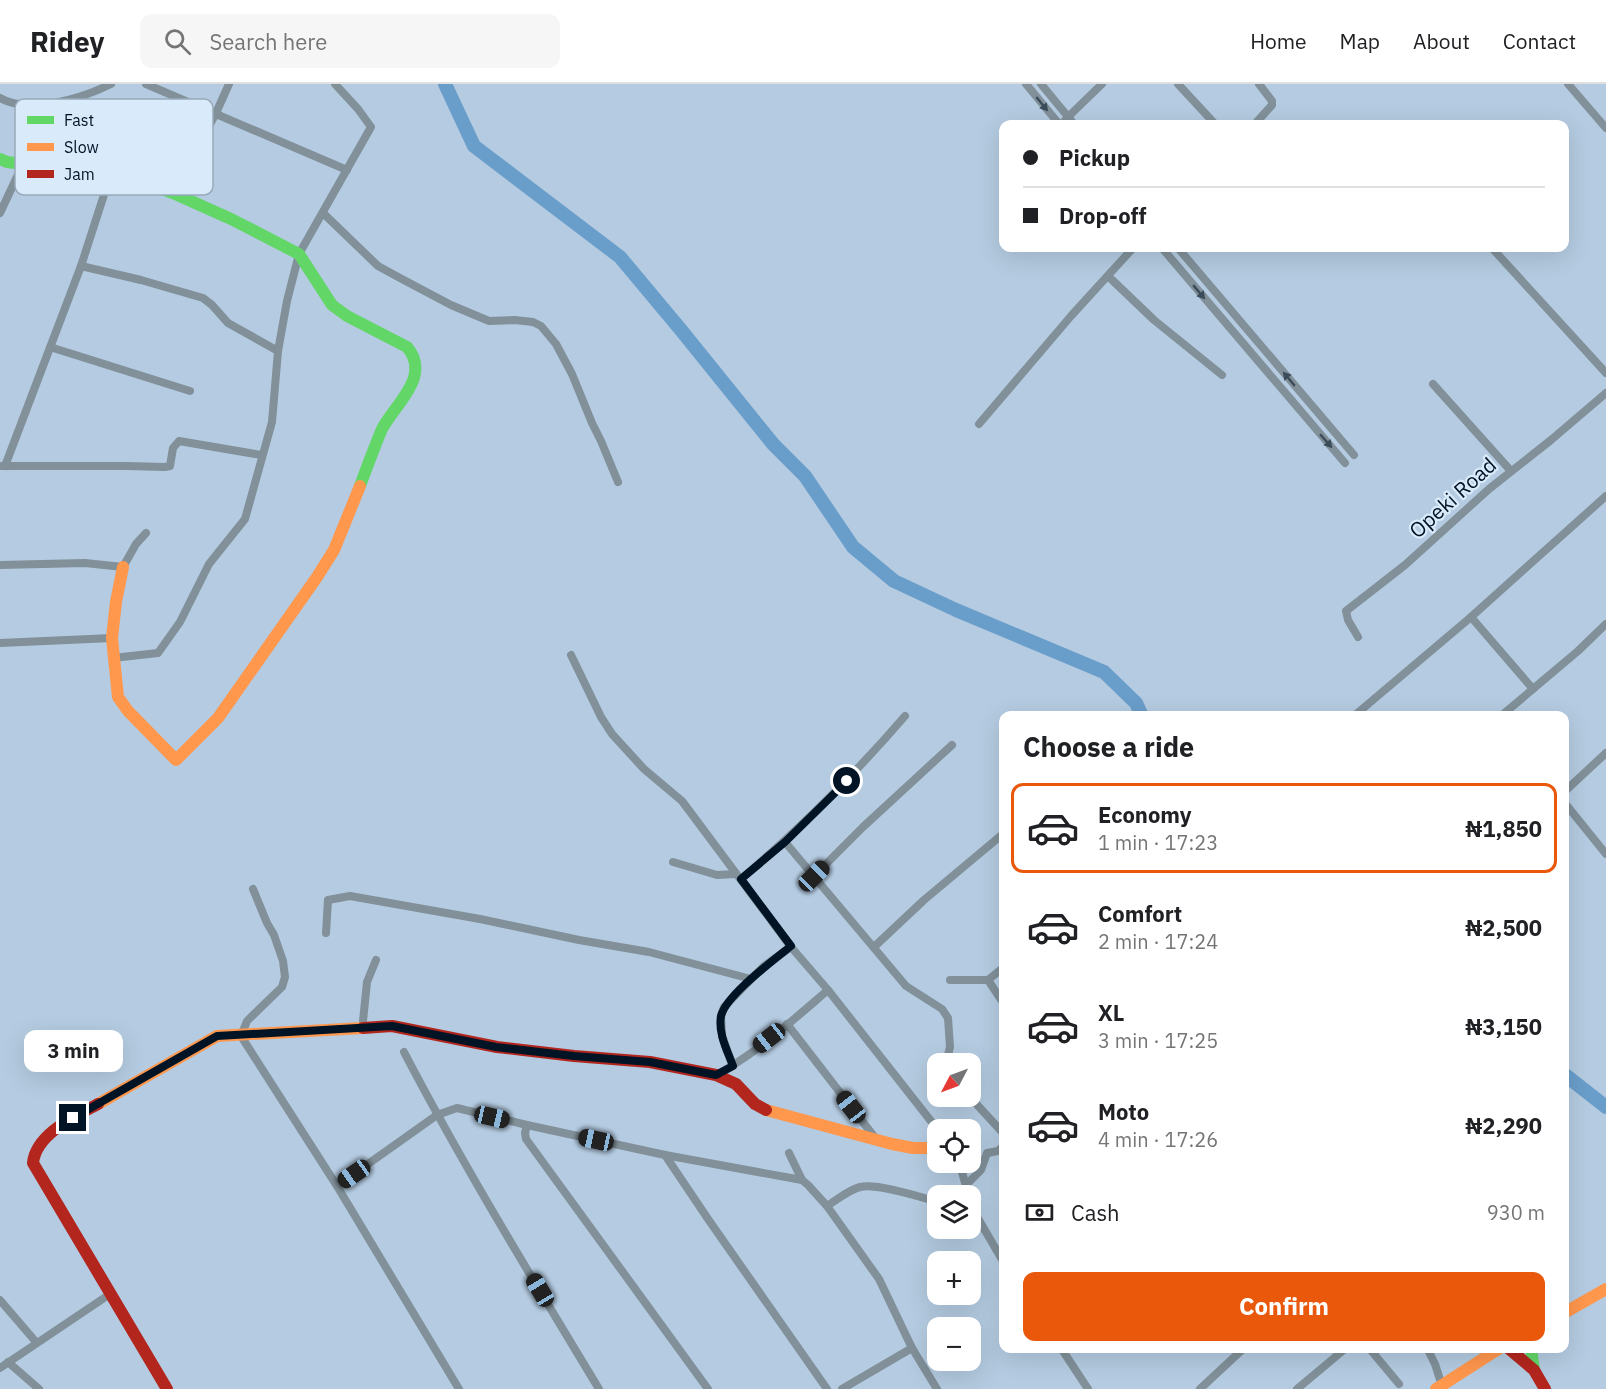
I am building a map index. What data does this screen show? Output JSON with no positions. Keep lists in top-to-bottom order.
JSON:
{
  "streets": {
    "street": ["Opeki Road"]
  },
  "legend": ["Fast", "Slow", "Jam"],
  "north": "bottom left",
  "page": {
    "header": "Ridey",
    "search": "Search here",
    "nav": [
      "Home",
      "Map",
      "About",
      "Contact"
    ],
    "banner": ["Pickup", "Drop-off"],
    "heading": "Choose a ride",
    "list": [
      {
        "name": "Economy",
        "note": "1 min · 17:23",
        "value": "₦1,850"
      },
      {
        "name": "Comfort",
        "note": "2 min · 17:24",
        "value": "₦2,500"
      },
      {
        "name": "XL",
        "note": "3 min · 17:25",
        "value": "₦3,150"
      },
      {
        "name": "Moto",
        "note": "4 min · 17:26",
        "value": "₦2,290"
      }
    ],
    "bubble": "3 min",
    "map_buttons": ["+", "−"],
    "pay": ["Cash", "930 m"],
    "buttons": "Confirm"
  }
}
